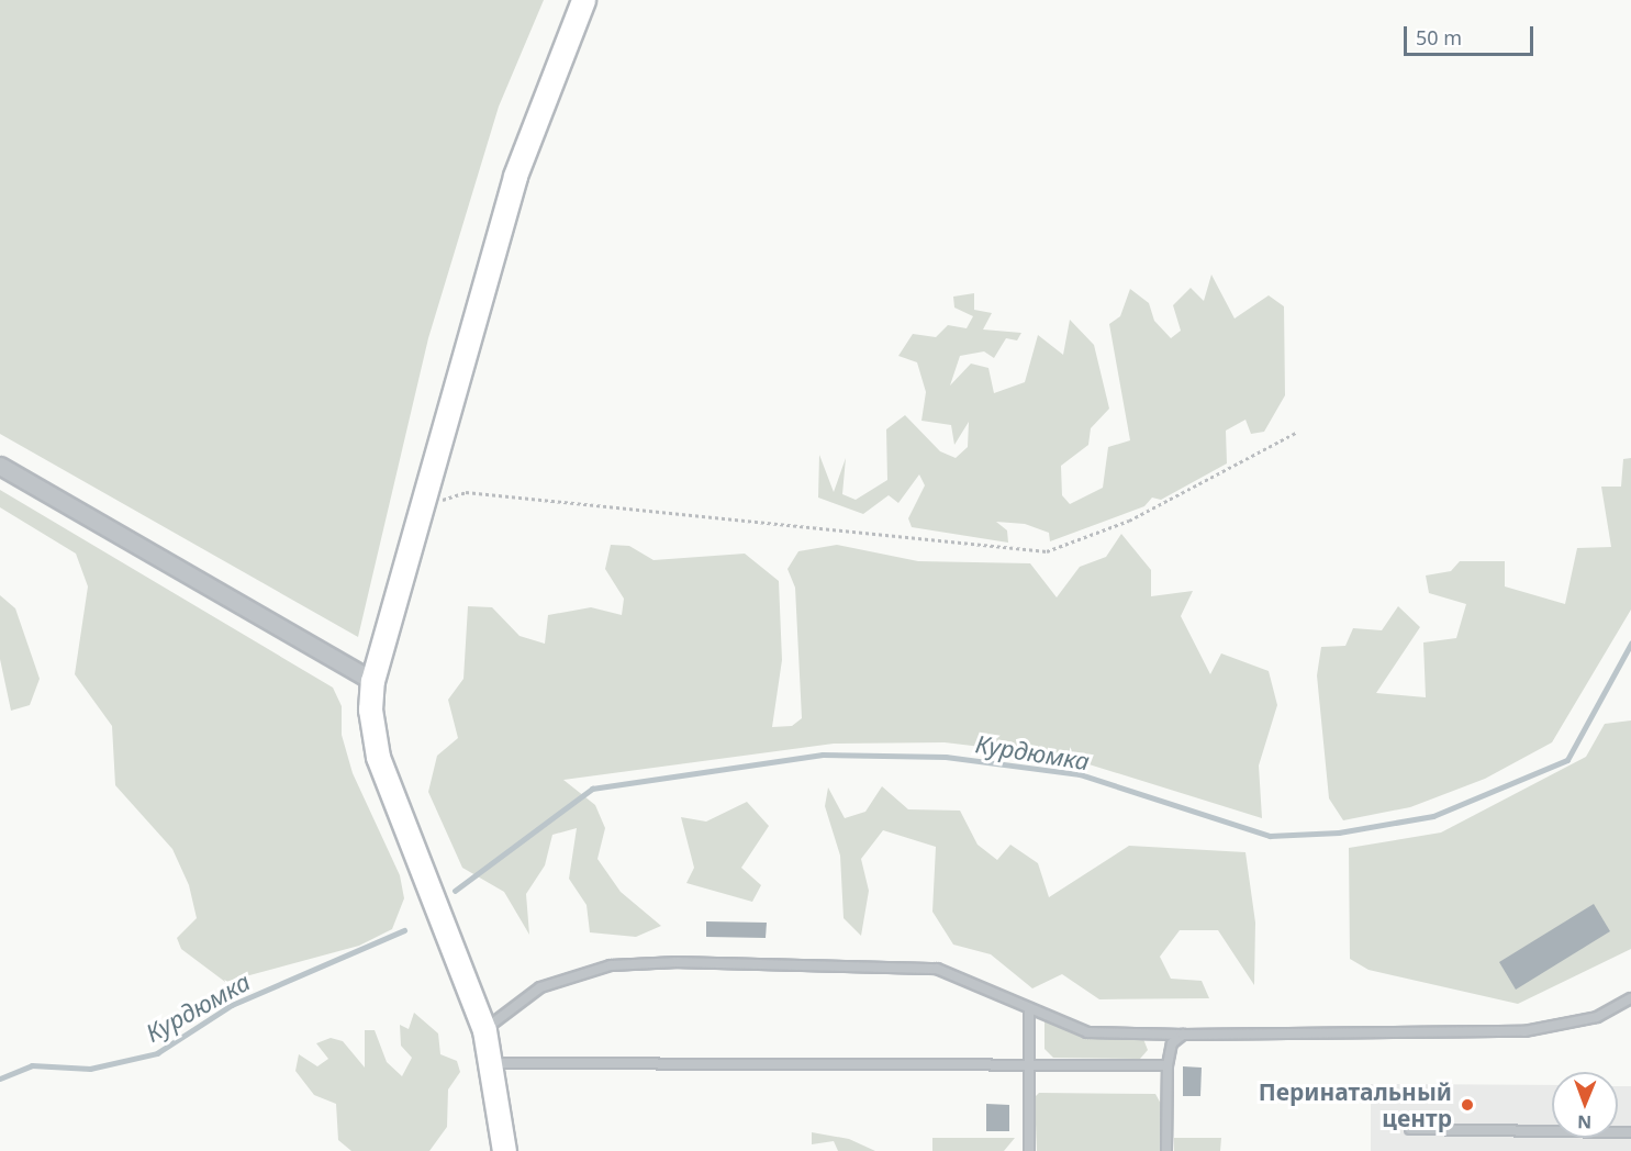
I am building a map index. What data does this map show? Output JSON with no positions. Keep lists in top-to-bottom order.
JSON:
{
  "water": ["Курдюмка"],
  "places": ["Перинатальный центр"],
  "scale_bar": "50 m",
  "north": "bottom"
}
